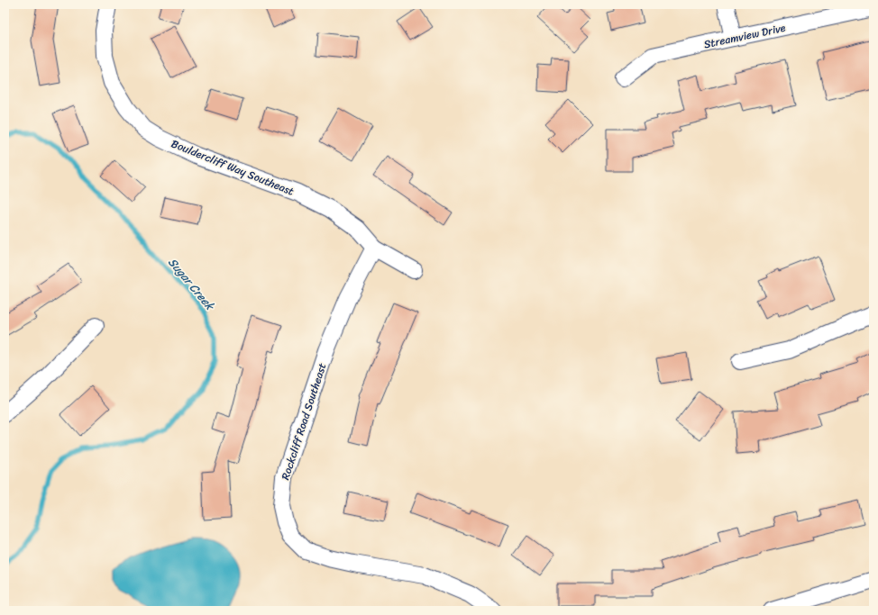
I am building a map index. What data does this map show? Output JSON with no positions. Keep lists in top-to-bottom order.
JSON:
{
  "streets": {
    "street": ["Streamview Drive", "Bouldercliff Way Southeast", "Rockcliff Road Southeast"]
  },
  "crossings": [
    ["Bouldercliff Way Southeast", "Rockcliff Road Southeast"]
  ],
  "water": ["Sugar Creek"]
}
